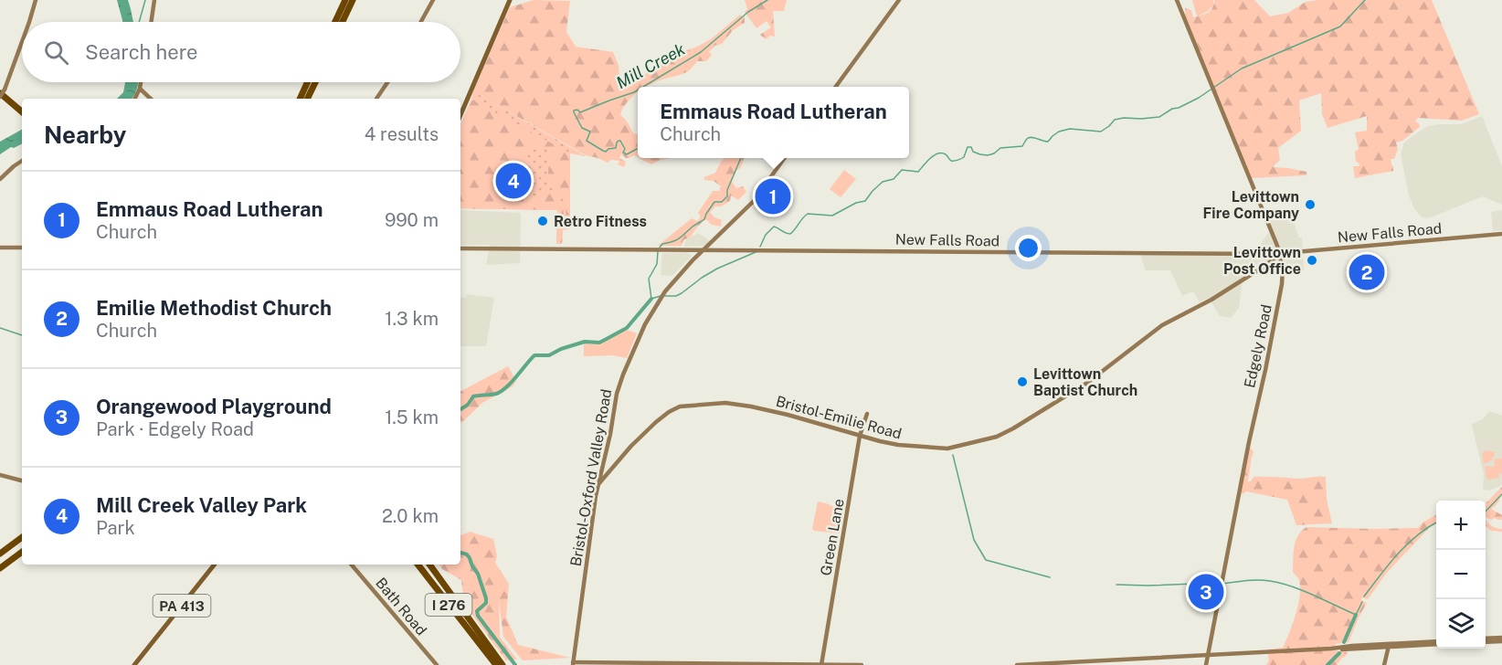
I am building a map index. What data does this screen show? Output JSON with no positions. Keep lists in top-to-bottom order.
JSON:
{
  "streets": {
    "highway": ["I 276"],
    "main road": [
      "New Falls Road",
      "Edgely Road",
      "Bristol-Emilie Road",
      "Bristol-Oxford Valley Road",
      "Green Lane",
      "PA 413",
      "Bath Road"
    ]
  },
  "crossings": [
    ["New Falls Road", "Edgely Road"],
    ["New Falls Road", "Bristol-Emilie Road"],
    ["New Falls Road", "Bristol-Oxford Valley Road"],
    ["Edgely Road", "Bristol-Emilie Road"],
    ["Bristol-Emilie Road", "Bristol-Oxford Valley Road"],
    ["Bristol-Emilie Road", "Green Lane"]
  ],
  "water": ["Mill Creek"],
  "places": [
    "Levittown Fire Company",
    "Retro Fitness",
    "Levittown Post Office",
    "Levittown Baptist Church"
  ],
  "page": {
    "search": "Search here",
    "popup": ["Emmaus Road Lutheran", "Church"],
    "heading": ["Nearby", "4 results"],
    "pins": [
      "4",
      "1",
      "2",
      "3"
    ],
    "list": [
      {
        "mark": "1",
        "name": "Emmaus Road Lutheran",
        "note": "Church",
        "value": "990 m"
      },
      {
        "mark": "2",
        "name": "Emilie Methodist Church",
        "note": "Church",
        "value": "1.3 km"
      },
      {
        "mark": "3",
        "name": "Orangewood Playground",
        "note": "Park · Edgely Road",
        "value": "1.5 km"
      },
      {
        "mark": "4",
        "name": "Mill Creek Valley Park",
        "note": "Park",
        "value": "2.0 km"
      }
    ],
    "map_buttons": ["+", "−"]
  }
}
